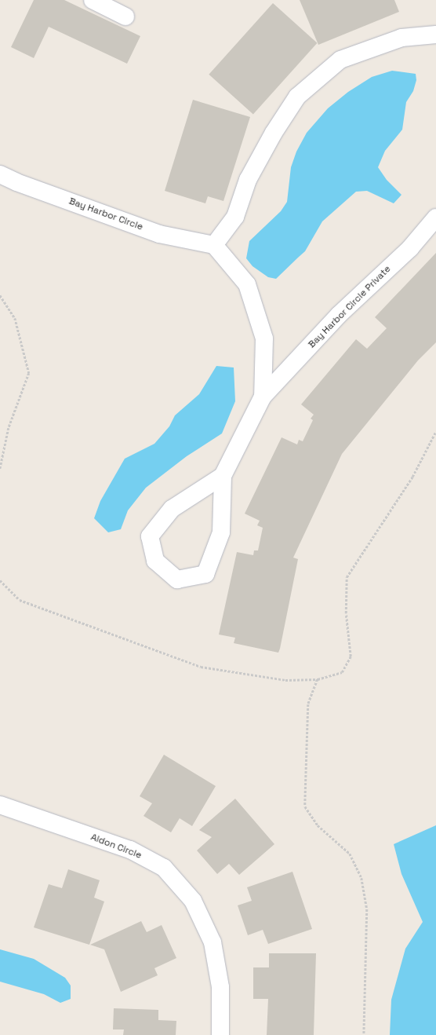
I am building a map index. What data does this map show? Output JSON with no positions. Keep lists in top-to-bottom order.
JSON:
{
  "streets": {
    "street": ["Bay Harbor Circle", "Bay Harbor Circle Private", "Aldon Circle"]
  },
  "crossings": [
    ["Bay Harbor Circle", "Bay Harbor Circle Private"]
  ]
}
